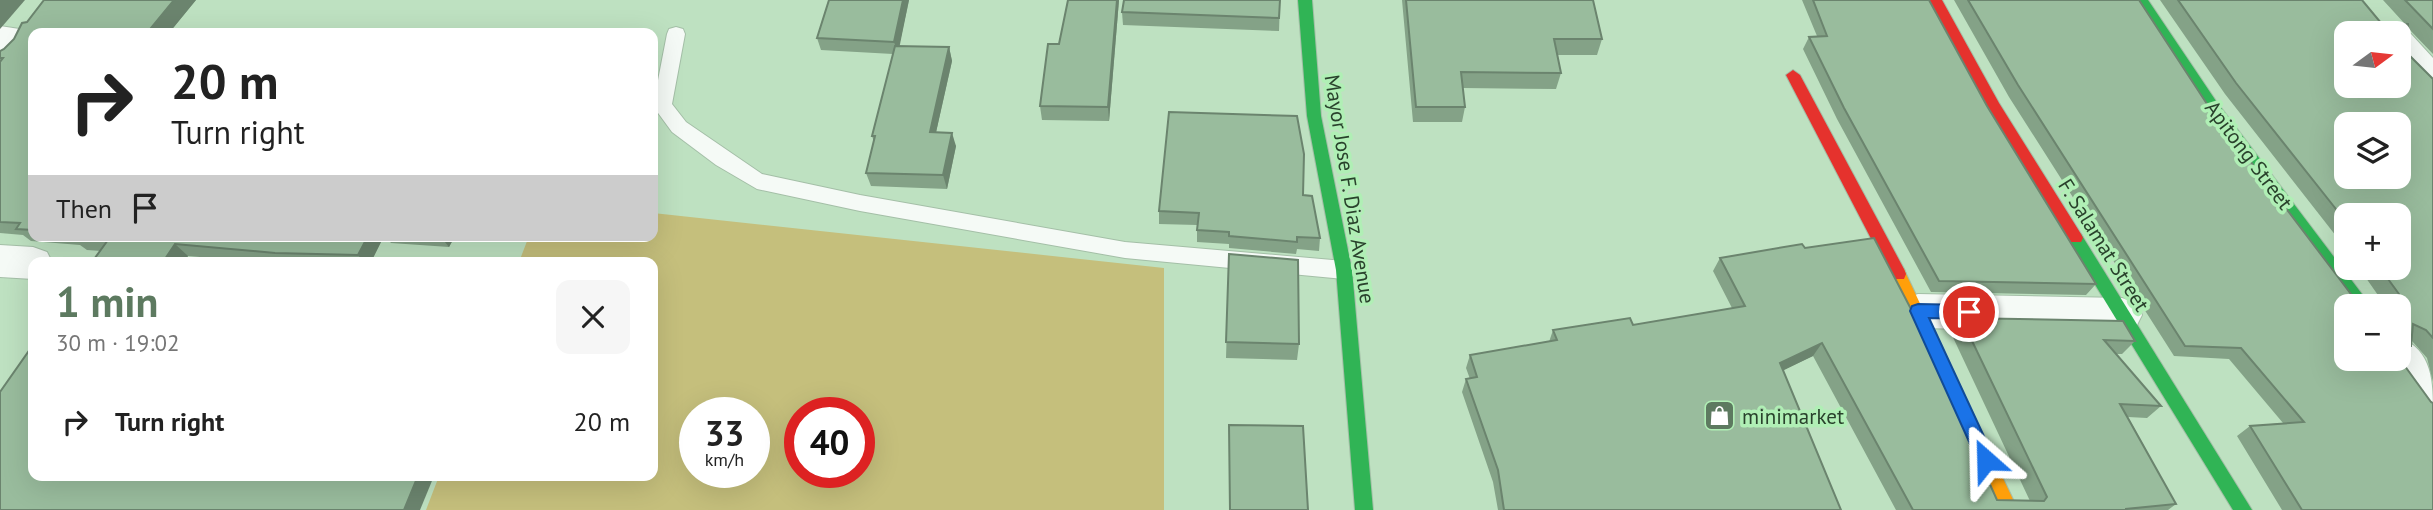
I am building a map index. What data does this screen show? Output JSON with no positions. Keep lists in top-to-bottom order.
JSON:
{
  "streets": {
    "street": ["Apitong Street", "Mayor Jose F. Diaz Avenue", "F. Salamat Street"]
  },
  "places": {
    "shop": ["minimarket"]
  },
  "north": "right",
  "page": {
    "map_buttons": ["+", "−"],
    "turn": ["20 m", "Turn right"],
    "then": "Then",
    "heading": ["1 min", "30 m · 19:02"],
    "list": [
      {
        "name": "Turn right",
        "value": "20 m"
      }
    ],
    "speed": "33 km/h",
    "limit": "40"
  }
}
